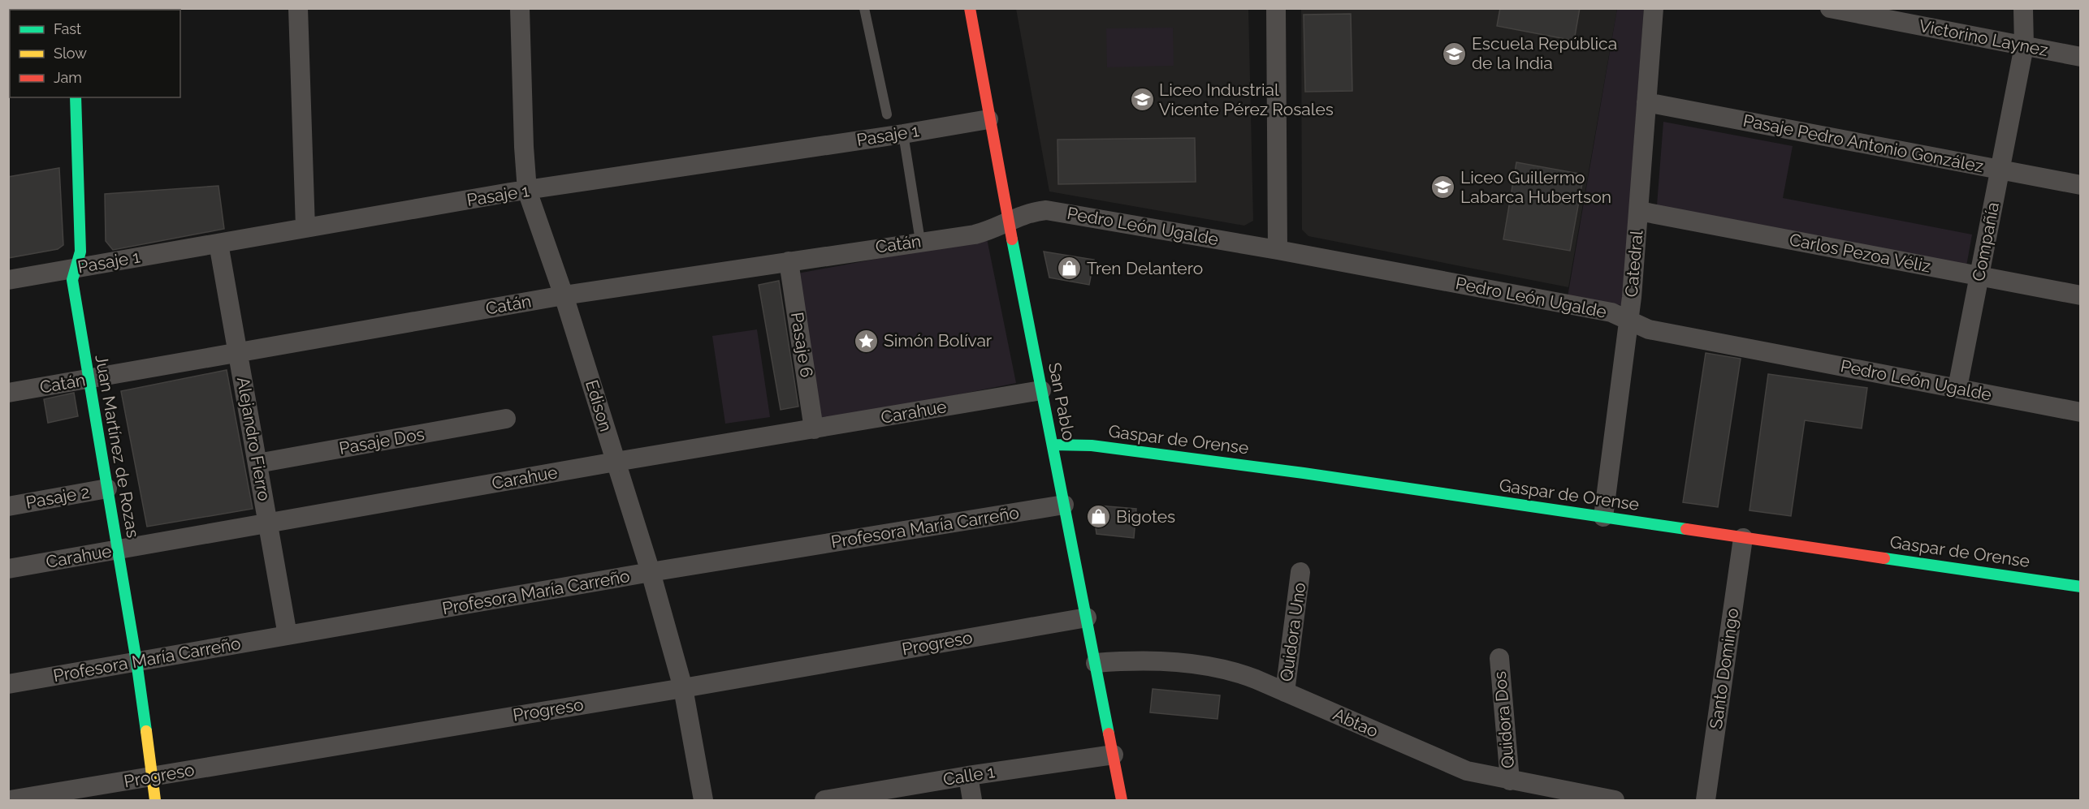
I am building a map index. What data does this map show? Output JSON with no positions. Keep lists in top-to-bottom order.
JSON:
{
  "streets": {
    "street": [
      "Victorino Laynez",
      "Pasaje 1",
      "Pasaje Pedro Antonio González",
      "Pedro León Ugalde",
      "Compañía",
      "Catán",
      "Carlos Pezoa Véliz",
      "Catedral",
      "Pasaje 6",
      "San Pablo",
      "Edison",
      "Carahue",
      "Alejandro Fierro",
      "Gaspar de Orense",
      "Pasaje Dos",
      "Juan Martínez de Rozas",
      "Pasaje 2",
      "Profesora María Carreño",
      "Quidora Uno",
      "Progreso",
      "Santo Domingo",
      "Quidora Dos",
      "Abtao",
      "Calle 1"
    ]
  },
  "crossings": [
    ["Victorino Laynez", "Compañía"],
    ["Pasaje 1", "San Pablo"],
    ["Pasaje 1", "Edison"],
    ["Pasaje 1", "Alejandro Fierro"],
    ["Pasaje 1", "Juan Martínez de Rozas"],
    ["Pasaje Pedro Antonio González", "Compañía"],
    ["Pasaje Pedro Antonio González", "Catedral"],
    ["Pedro León Ugalde", "Compañía"],
    ["Pedro León Ugalde", "Catán"],
    ["Pedro León Ugalde", "Catedral"],
    ["Pedro León Ugalde", "San Pablo"],
    ["Compañía", "Carlos Pezoa Véliz"],
    ["Catán", "Pasaje 6"],
    ["Catán", "San Pablo"],
    ["Catán", "Edison"],
    ["Catán", "Alejandro Fierro"],
    ["Catán", "Juan Martínez de Rozas"],
    ["Carlos Pezoa Véliz", "Catedral"],
    ["Catedral", "Gaspar de Orense"],
    ["Pasaje 6", "Carahue"],
    ["San Pablo", "Carahue"],
    ["San Pablo", "Gaspar de Orense"],
    ["San Pablo", "Profesora María Carreño"],
    ["San Pablo", "Progreso"],
    ["San Pablo", "Abtao"],
    ["San Pablo", "Calle 1"],
    ["Edison", "Carahue"],
    ["Edison", "Profesora María Carreño"],
    ["Edison", "Progreso"],
    ["Carahue", "Alejandro Fierro"],
    ["Carahue", "Juan Martínez de Rozas"],
    ["Alejandro Fierro", "Pasaje Dos"],
    ["Alejandro Fierro", "Profesora María Carreño"],
    ["Gaspar de Orense", "Santo Domingo"],
    ["Juan Martínez de Rozas", "Pasaje 2"],
    ["Juan Martínez de Rozas", "Profesora María Carreño"],
    ["Juan Martínez de Rozas", "Progreso"],
    ["Quidora Uno", "Abtao"],
    ["Quidora Dos", "Abtao"]
  ],
  "places": {
    "school or university": ["Escuela República de la India", "Liceo Industrial Vicente Pérez Rosales", "Liceo Guillermo Labarca Hubertson"],
    "shop": ["Tren Delantero", "Bigotes"],
    "place": ["Simón Bolívar"]
  },
  "legend": ["Fast", "Slow", "Jam"]
}
